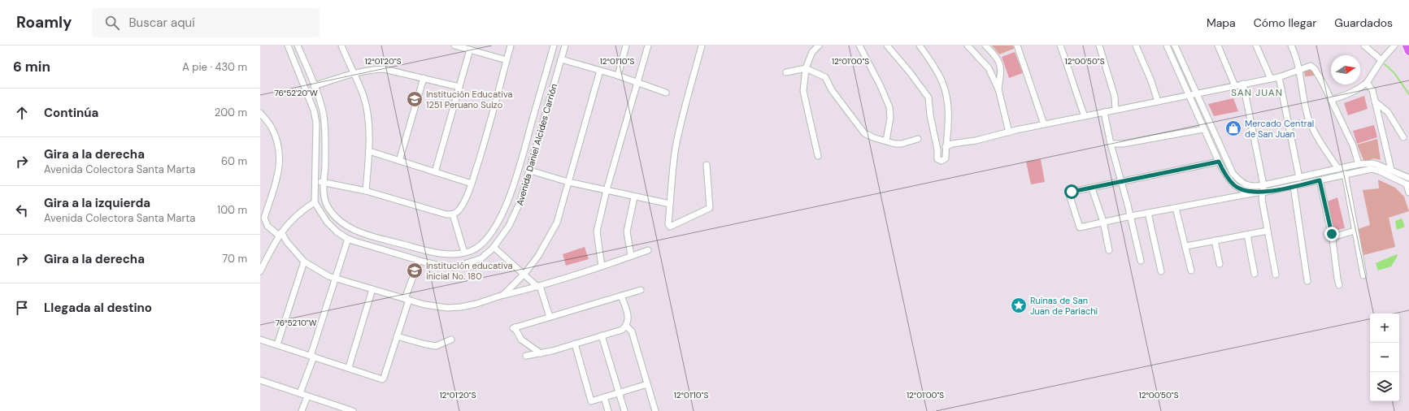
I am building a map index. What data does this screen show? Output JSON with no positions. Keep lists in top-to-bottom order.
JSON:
{
  "streets": {
    "street": ["Avenida Daniel Alcides Carrión"]
  },
  "districts": ["SAN JUAN"],
  "places": {
    "school or university": ["Institución Educativa 1251 Peruano Suizo", "Institución educativa inicial No. 180"],
    "shop": ["Mercado Central de San Juan"],
    "place": ["Ruinas de San Juan de Pariachi"]
  },
  "north": "right",
  "page": {
    "header": "Roamly",
    "search": "Buscar aquí",
    "nav": ["Mapa", "Cómo llegar", "Guardados"],
    "heading": ["6 min", "A pie · 430 m"],
    "list": [
      ["Continúa", "200 m"],
      ["Gira a la derecha", "Avenida Colectora Santa Marta", "60 m"],
      ["Gira a la izquierda", "Avenida Colectora Santa Marta", "100 m"],
      ["Gira a la derecha", "70 m"],
      "Llegada al destino"
    ],
    "map_buttons": ["+", "−"]
  },
  "coordinates": [
    "12°01'20\"S",
    "12°01'10\"S",
    "12°01'00\"S",
    "12°00'50\"S",
    "76°52'20\"W",
    "76°52'10\"W"
  ]
}
